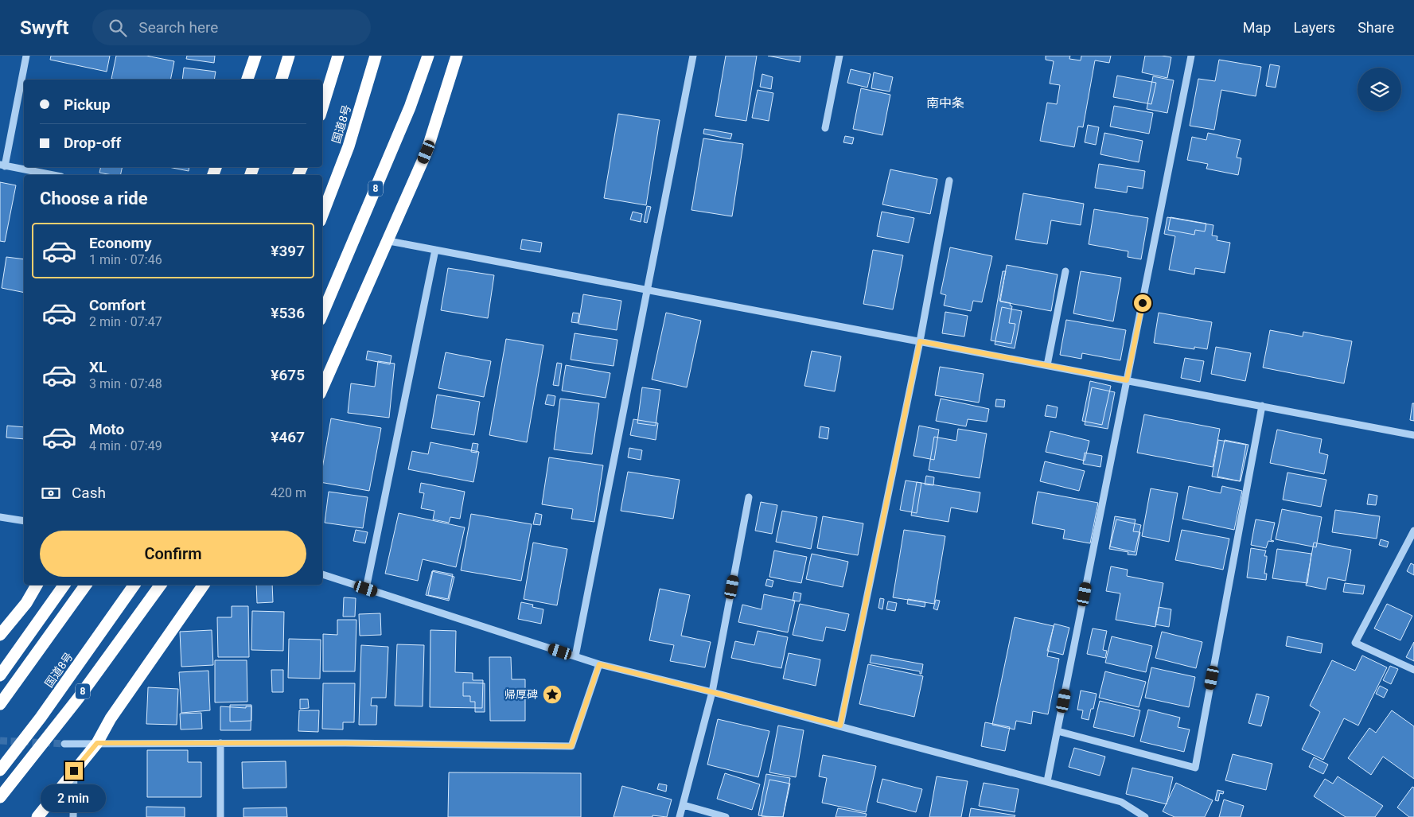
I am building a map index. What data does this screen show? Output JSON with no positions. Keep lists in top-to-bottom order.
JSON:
{
  "streets": {
    "highway": ["国道8号", "8"]
  },
  "districts": ["南中条"],
  "places": {
    "place": ["帰厚碑"]
  },
  "page": {
    "header": "Swyft",
    "search": "Search here",
    "nav": ["Map", "Layers", "Share"],
    "banner": ["Pickup", "Drop-off"],
    "heading": "Choose a ride",
    "list": [
      {
        "name": "Economy",
        "note": "1 min · 07:46",
        "value": "¥397"
      },
      {
        "name": "Comfort",
        "note": "2 min · 07:47",
        "value": "¥536"
      },
      {
        "name": "XL",
        "note": "3 min · 07:48",
        "value": "¥675"
      },
      {
        "name": "Moto",
        "note": "4 min · 07:49",
        "value": "¥467"
      }
    ],
    "pay": ["Cash", "420 m"],
    "buttons": "Confirm",
    "bubble": "2 min"
  }
}
